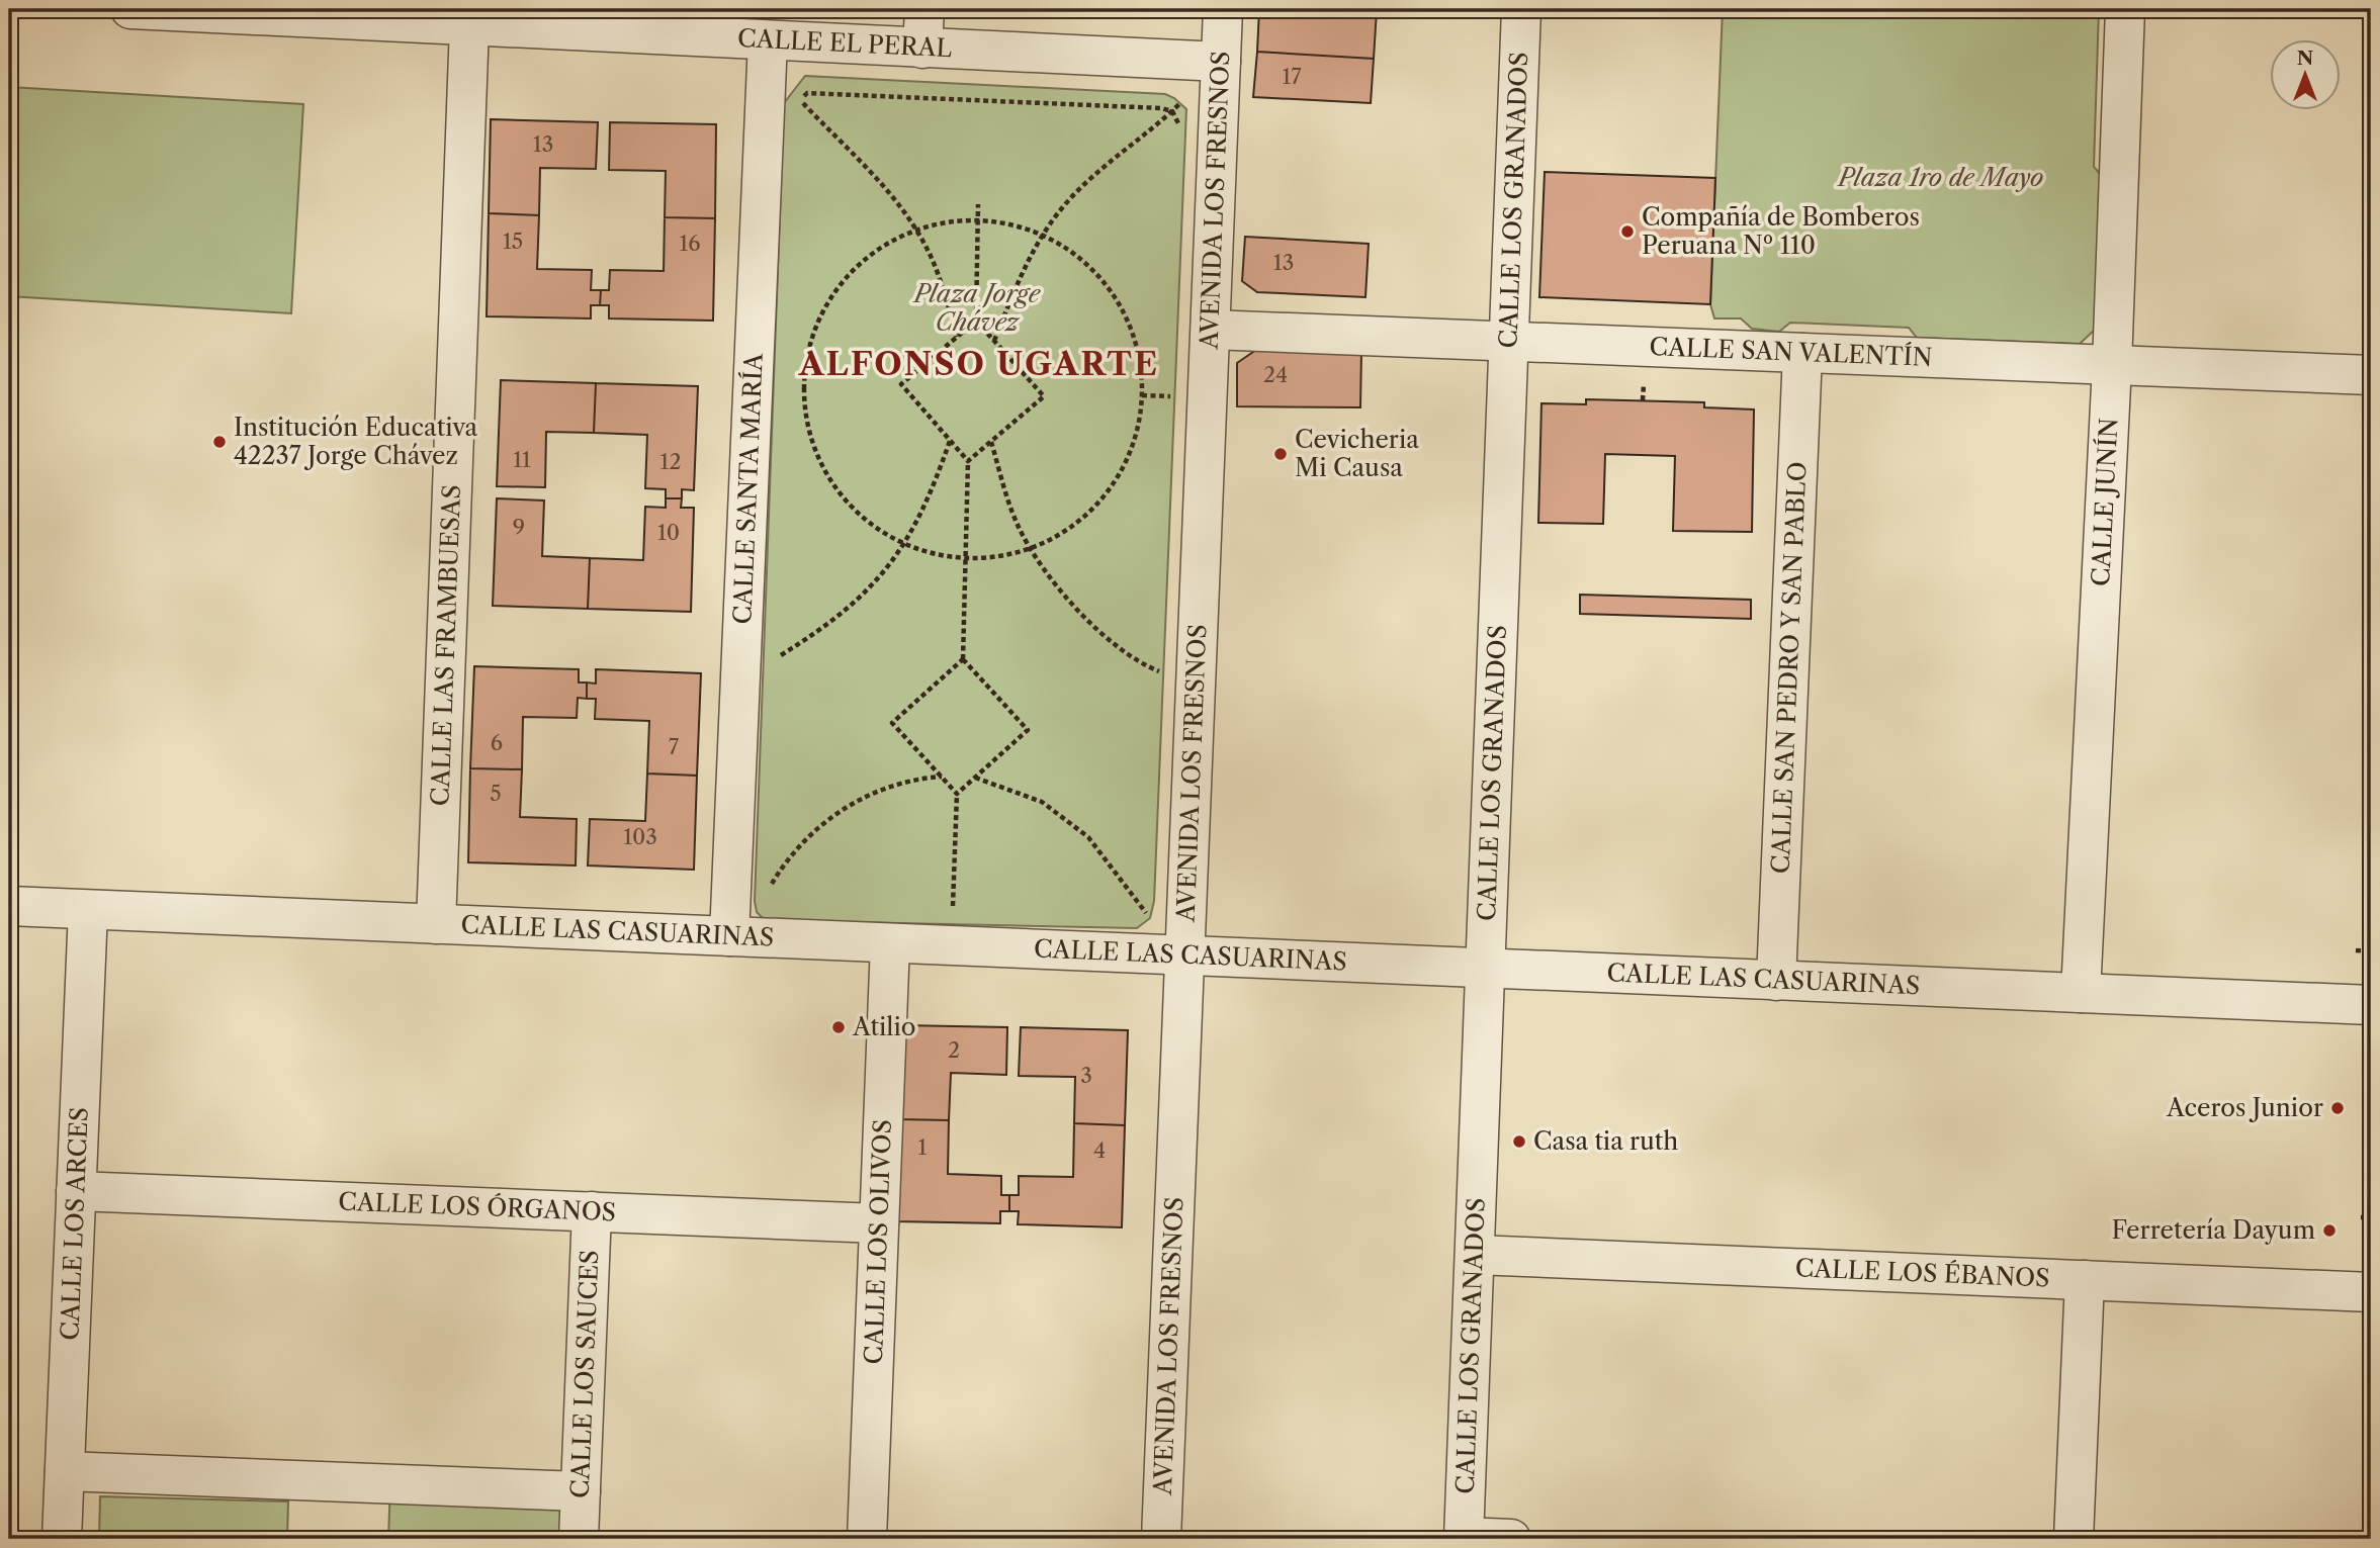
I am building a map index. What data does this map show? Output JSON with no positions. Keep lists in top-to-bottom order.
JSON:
{
  "streets": {
    "street": [
      "CALLE EL PERAL",
      "AVENIDA LOS FRESNOS",
      "CALLE LOS GRANADOS",
      "CALLE SAN VALENTÍN",
      "CALLE SANTA MARÍA",
      "CALLE JUNÍN",
      "CALLE LAS FRAMBUESAS",
      "CALLE SAN PEDRO Y SAN PABLO",
      "CALLE LAS CASUARINAS",
      "CALLE LOS ÓRGANOS",
      "CALLE LOS ARCES",
      "CALLE LOS OLIVOS",
      "CALLE LOS ÉBANOS",
      "CALLE LOS SAUCES"
    ]
  },
  "crossings": [
    ["CALLE EL PERAL", "AVENIDA LOS FRESNOS"],
    ["CALLE EL PERAL", "CALLE SANTA MARÍA"],
    ["CALLE EL PERAL", "CALLE LAS FRAMBUESAS"],
    ["AVENIDA LOS FRESNOS", "CALLE SAN VALENTÍN"],
    ["AVENIDA LOS FRESNOS", "CALLE LAS CASUARINAS"],
    ["CALLE LOS GRANADOS", "CALLE SAN VALENTÍN"],
    ["CALLE LOS GRANADOS", "CALLE LAS CASUARINAS"],
    ["CALLE LOS GRANADOS", "CALLE LOS ÉBANOS"],
    ["CALLE SAN VALENTÍN", "CALLE JUNÍN"],
    ["CALLE SAN VALENTÍN", "CALLE SAN PEDRO Y SAN PABLO"],
    ["CALLE SANTA MARÍA", "CALLE LAS CASUARINAS"],
    ["CALLE JUNÍN", "CALLE LAS CASUARINAS"],
    ["CALLE LAS FRAMBUESAS", "CALLE LAS CASUARINAS"],
    ["CALLE SAN PEDRO Y SAN PABLO", "CALLE LAS CASUARINAS"],
    ["CALLE LAS CASUARINAS", "CALLE LOS ARCES"],
    ["CALLE LAS CASUARINAS", "CALLE LOS OLIVOS"],
    ["CALLE LOS ÓRGANOS", "CALLE LOS ARCES"],
    ["CALLE LOS ÓRGANOS", "CALLE LOS OLIVOS"],
    ["CALLE LOS ÓRGANOS", "CALLE LOS SAUCES"]
  ],
  "districts": ["ALFONSO UGARTE"],
  "parks": ["Plaza 1ro de Mayo", "Plaza Jorge Chávez"],
  "places": [
    "Compañía de Bomberos Peruana Nº 110",
    "Institución Educativa 42237 Jorge Chávez",
    "Cevicheria Mi Causa",
    "Atilio",
    "Aceros Junior",
    "Casa tia ruth",
    "Ferretería Dayum"
  ],
  "house_numbers": [
    "17",
    "13",
    "15",
    "16",
    "13",
    "24",
    "11",
    "12",
    "9",
    "10",
    "6",
    "7",
    "5",
    "103",
    "2",
    "3",
    "1",
    "4"
  ],
  "north": "top"
}
